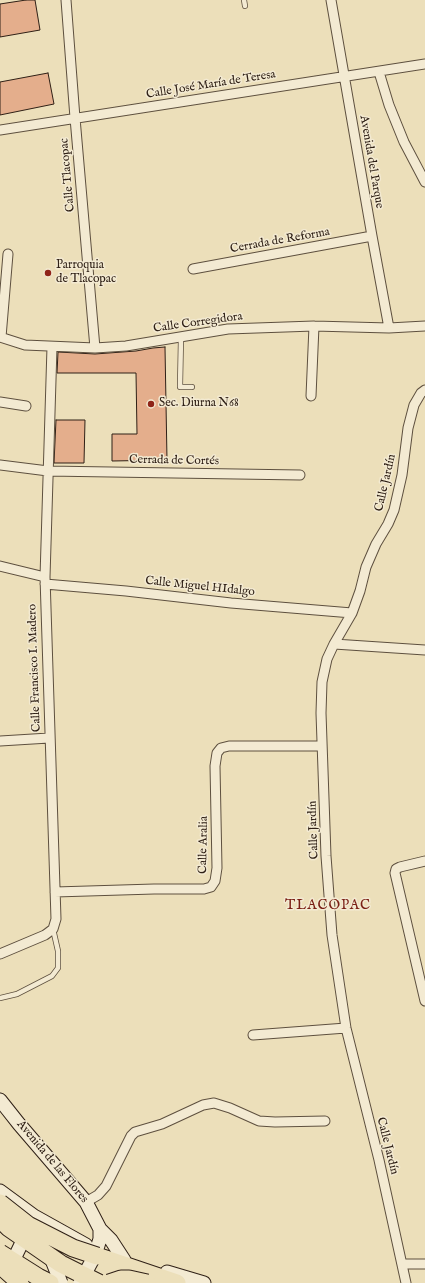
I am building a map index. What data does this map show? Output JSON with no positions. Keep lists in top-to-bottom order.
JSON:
{
  "streets": {
    "main road": ["Avenida de las Flores"],
    "street": [
      "Calle José María de Teresa",
      "Avenida del Parque",
      "Calle Tlacopac",
      "Cerrada de Reforma",
      "Calle Corregidora",
      "Cerrada de Cortés",
      "Calle Jardín",
      "Calle Miguel HIdalgo",
      "Calle Francisco I. Madero",
      "Calle Aralia"
    ]
  },
  "crossings": [
    ["Calle José María de Teresa", "Avenida del Parque"],
    ["Calle José María de Teresa", "Calle Tlacopac"],
    ["Avenida del Parque", "Cerrada de Reforma"],
    ["Avenida del Parque", "Calle Corregidora"],
    ["Calle Tlacopac", "Calle Corregidora"],
    ["Calle Corregidora", "Calle Francisco I. Madero"],
    ["Cerrada de Cortés", "Calle Francisco I. Madero"],
    ["Calle Jardín", "Calle Miguel HIdalgo"],
    ["Calle Jardín", "Calle Aralia"],
    ["Calle Miguel HIdalgo", "Calle Francisco I. Madero"],
    ["Calle Francisco I. Madero", "Calle Aralia"]
  ],
  "districts": ["TLACOPAC"],
  "places": ["Parroquia de Tlacopac", "Sec. Diurna N68"]
}
